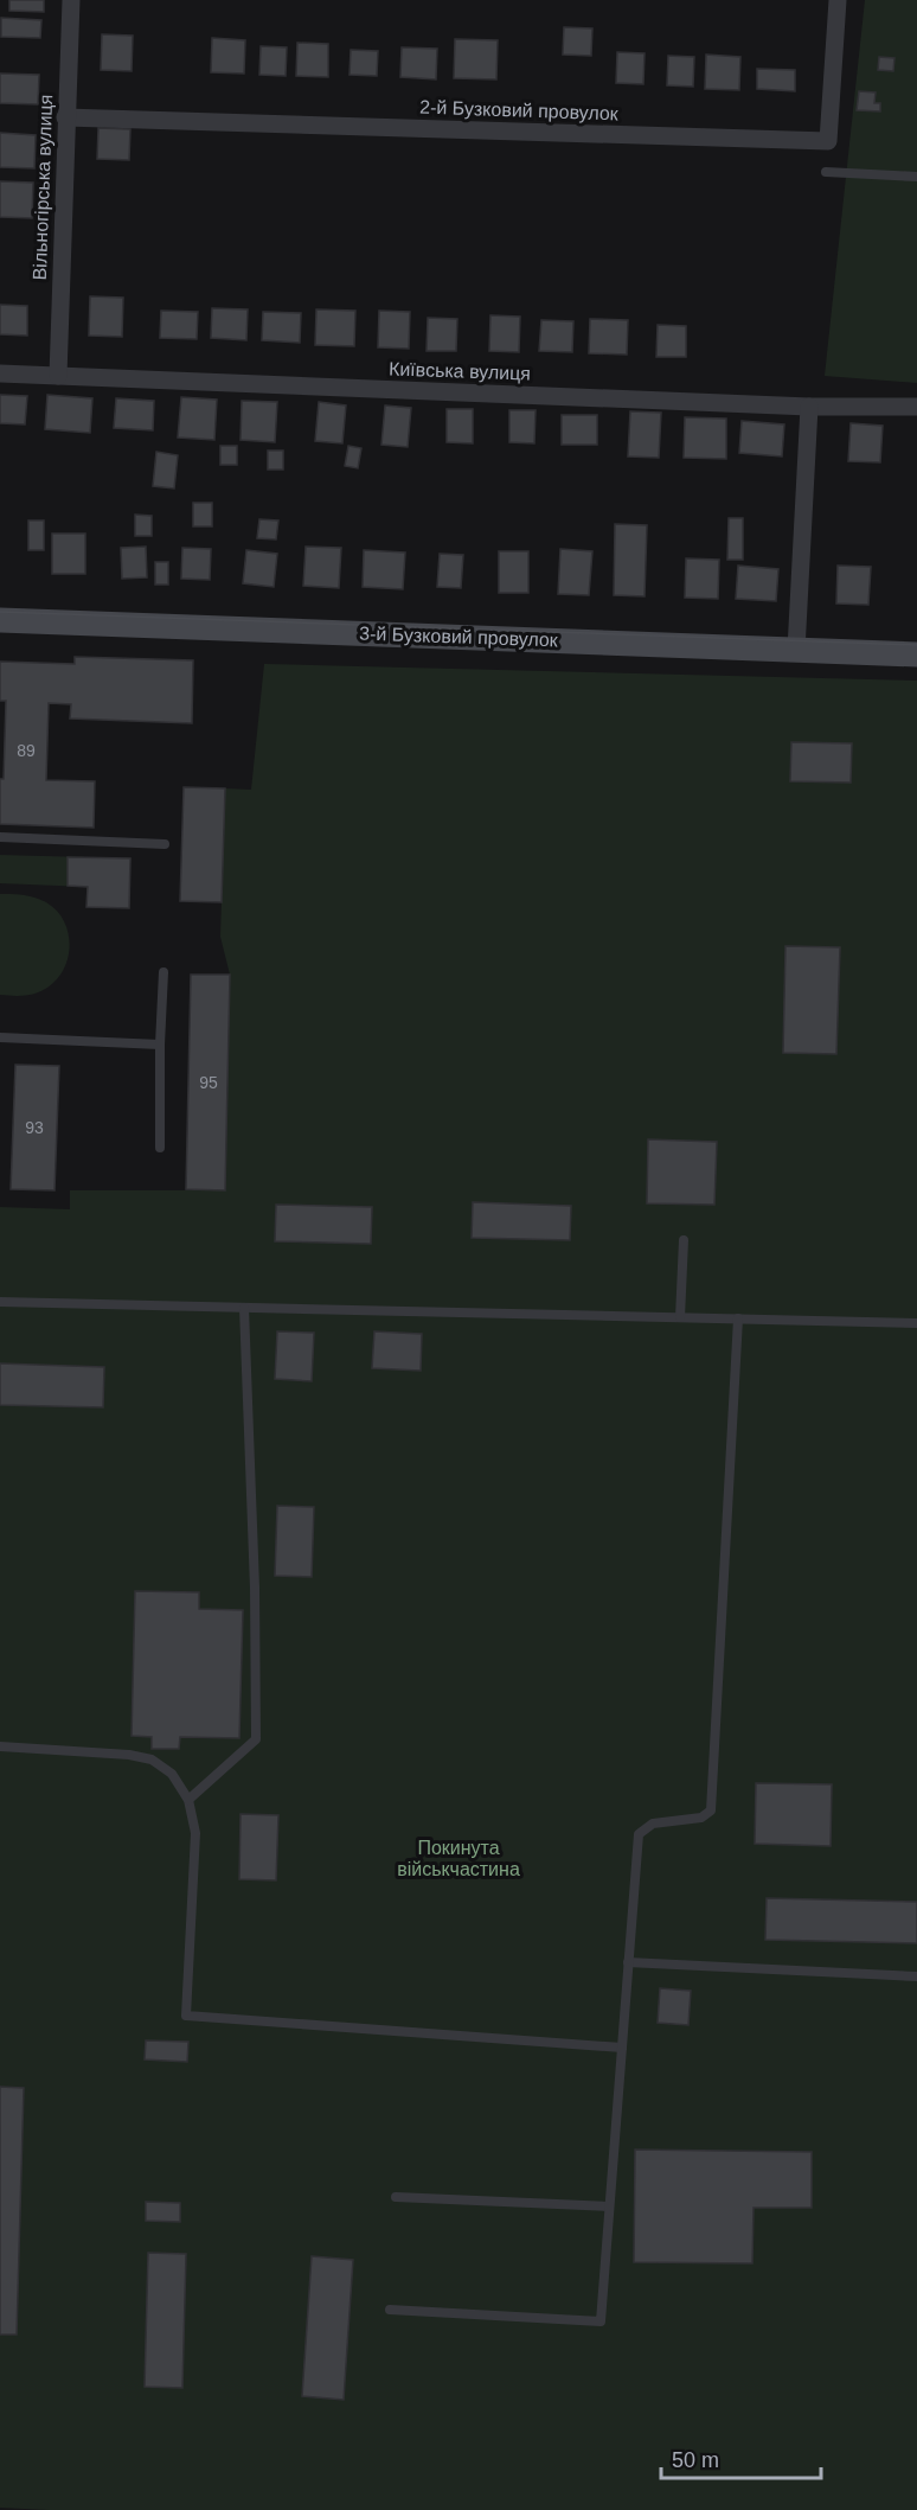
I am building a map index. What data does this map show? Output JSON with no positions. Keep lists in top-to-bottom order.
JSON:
{
  "streets": {
    "street": [
      "2-й Бузковий провулок",
      "Вільногірська вулиця",
      "Київська вулиця",
      "3-й Бузковий провулок"
    ]
  },
  "crossings": [
    ["2-й Бузковий провулок", "Вільногірська вулиця"],
    ["Вільногірська вулиця", "Київська вулиця"]
  ],
  "parks": ["Покинута військчастина"],
  "house_numbers": ["89", "95", "93"],
  "scale_bar": "50 m"
}
